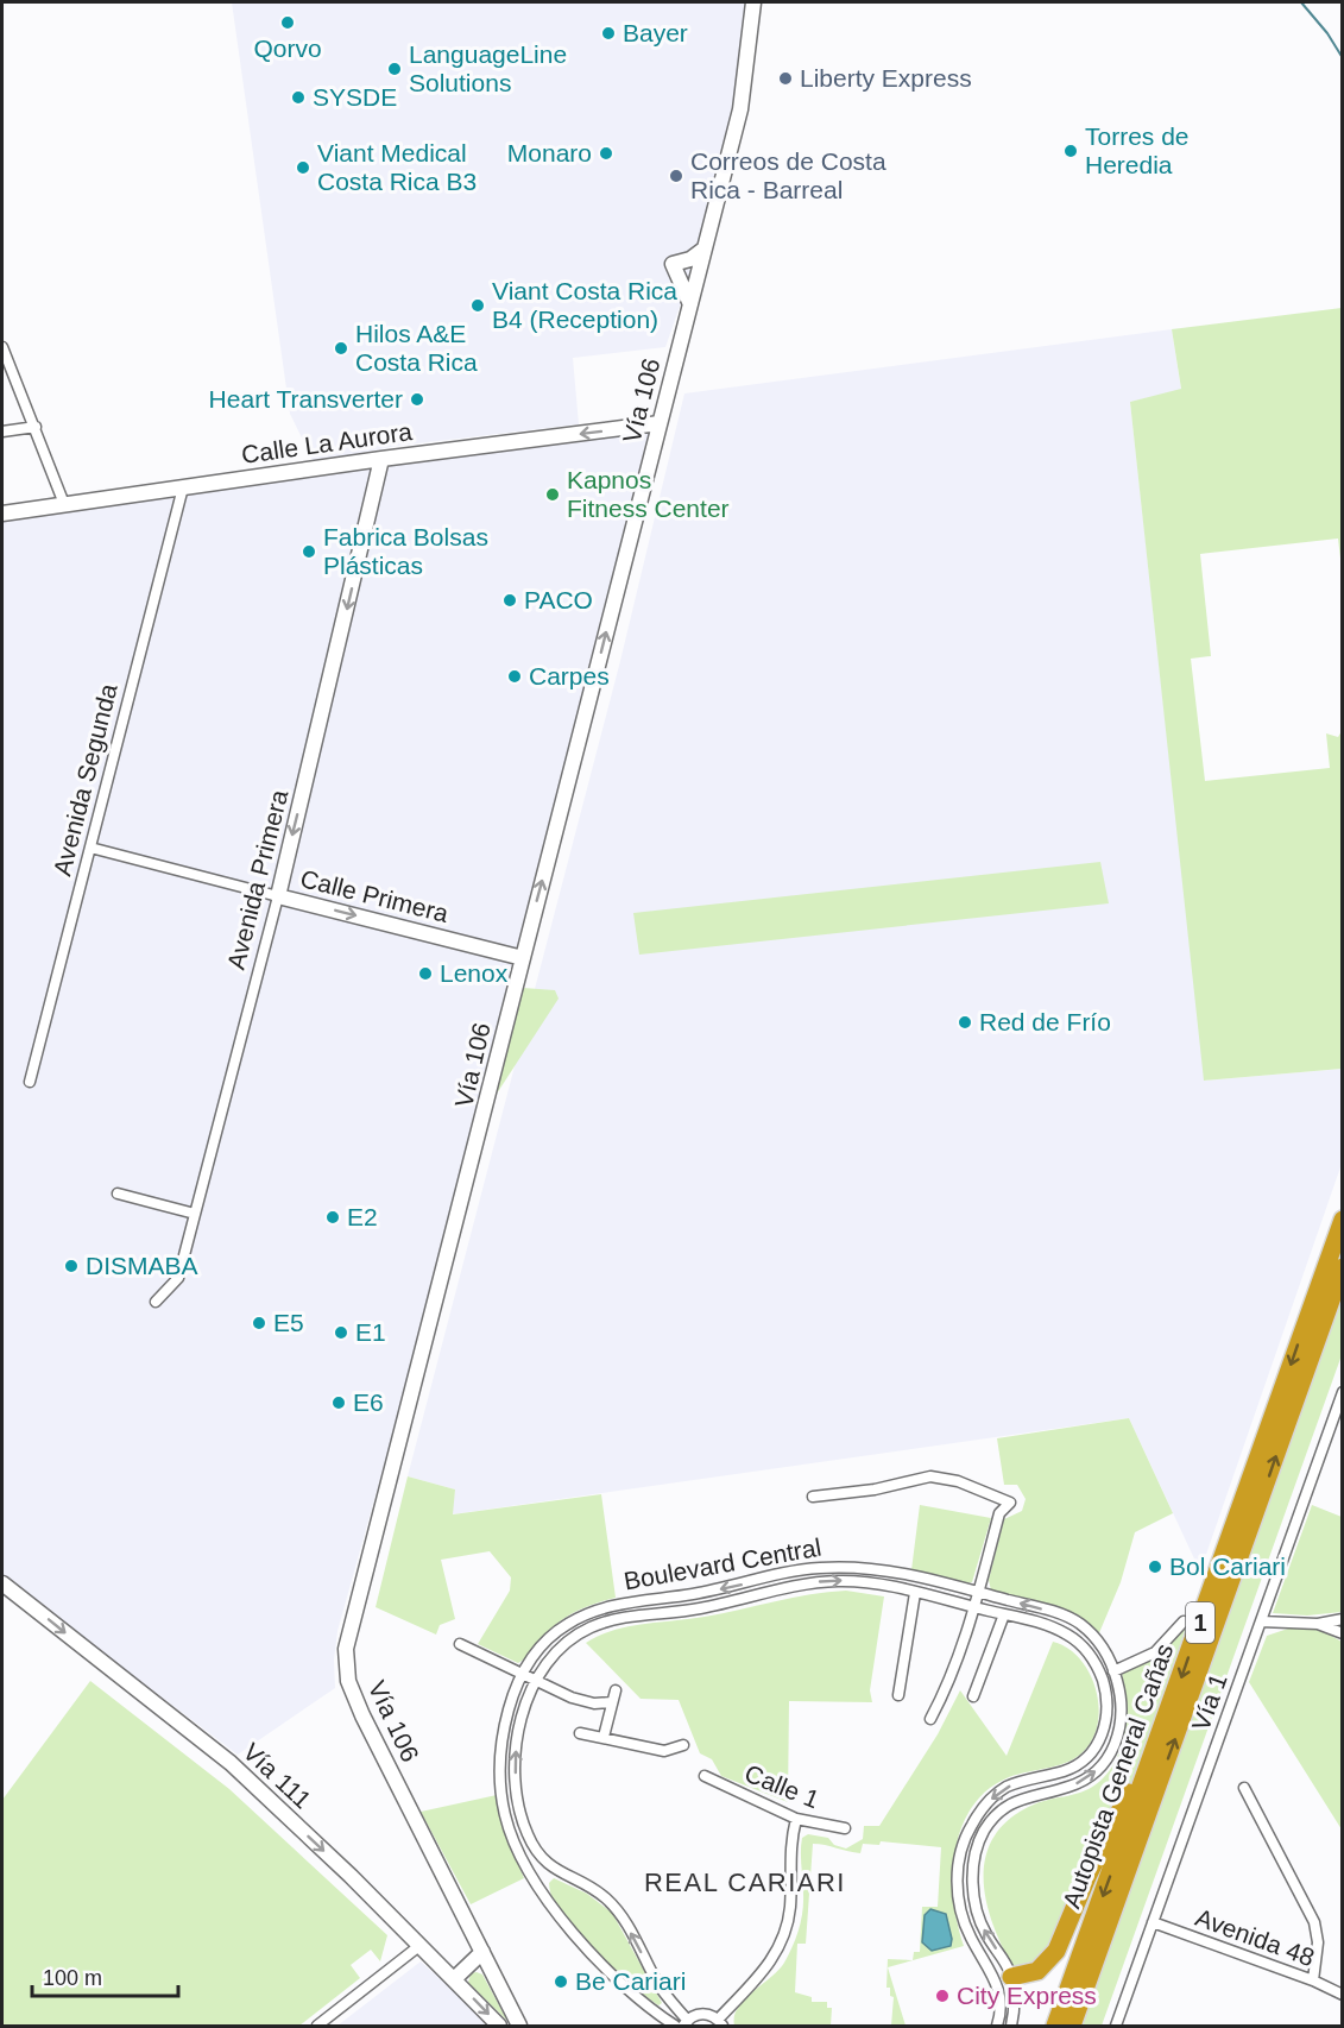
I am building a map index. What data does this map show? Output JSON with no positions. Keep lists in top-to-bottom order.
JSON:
{
  "streets": {
    "highway": ["1", "Autopista General Cañas"],
    "main road": [
      "Vía 106",
      "Calle La Aurora",
      "Avenida Primera",
      "Calle Primera",
      "Vía 111"
    ],
    "street": [
      "Avenida Segunda",
      "Boulevard Central",
      "Vía 1",
      "Calle 1",
      "Avenida 48"
    ]
  },
  "crossings": [
    ["Vía 106", "Calle La Aurora"],
    ["Vía 106", "Calle Primera"],
    ["Calle La Aurora", "Avenida Segunda"],
    ["Calle La Aurora", "Avenida Primera"],
    ["Avenida Segunda", "Calle Primera"],
    ["Avenida Primera", "Calle Primera"],
    ["Vía 1", "Avenida 48"]
  ],
  "one_way": [
    "Calle La Aurora",
    "Avenida Primera",
    "Calle Primera",
    "Vía 111"
  ],
  "districts": ["REAL CARIARI"],
  "places": [
    "Qorvo",
    "Bayer",
    "LanguageLine Solutions",
    "Liberty Express",
    "SYSDE",
    "Torres de Heredia",
    "Monaro",
    "Viant Medical Costa Rica B3",
    "Correos de Costa Rica - Barreal",
    "Viant Costa Rica B4 (Reception)",
    "Hilos A&E Costa Rica",
    "Heart Transverter",
    "Kapnos Fitness Center",
    "Fabrica Bolsas Plásticas",
    "PACO",
    "Carpes",
    "Lenox",
    "Red de Frío",
    "E2",
    "DISMABA",
    "E5",
    "E1",
    "E6",
    "Bol Cariari",
    "Be Cariari",
    "City Express"
  ],
  "scale_bar": "100 m"
}
